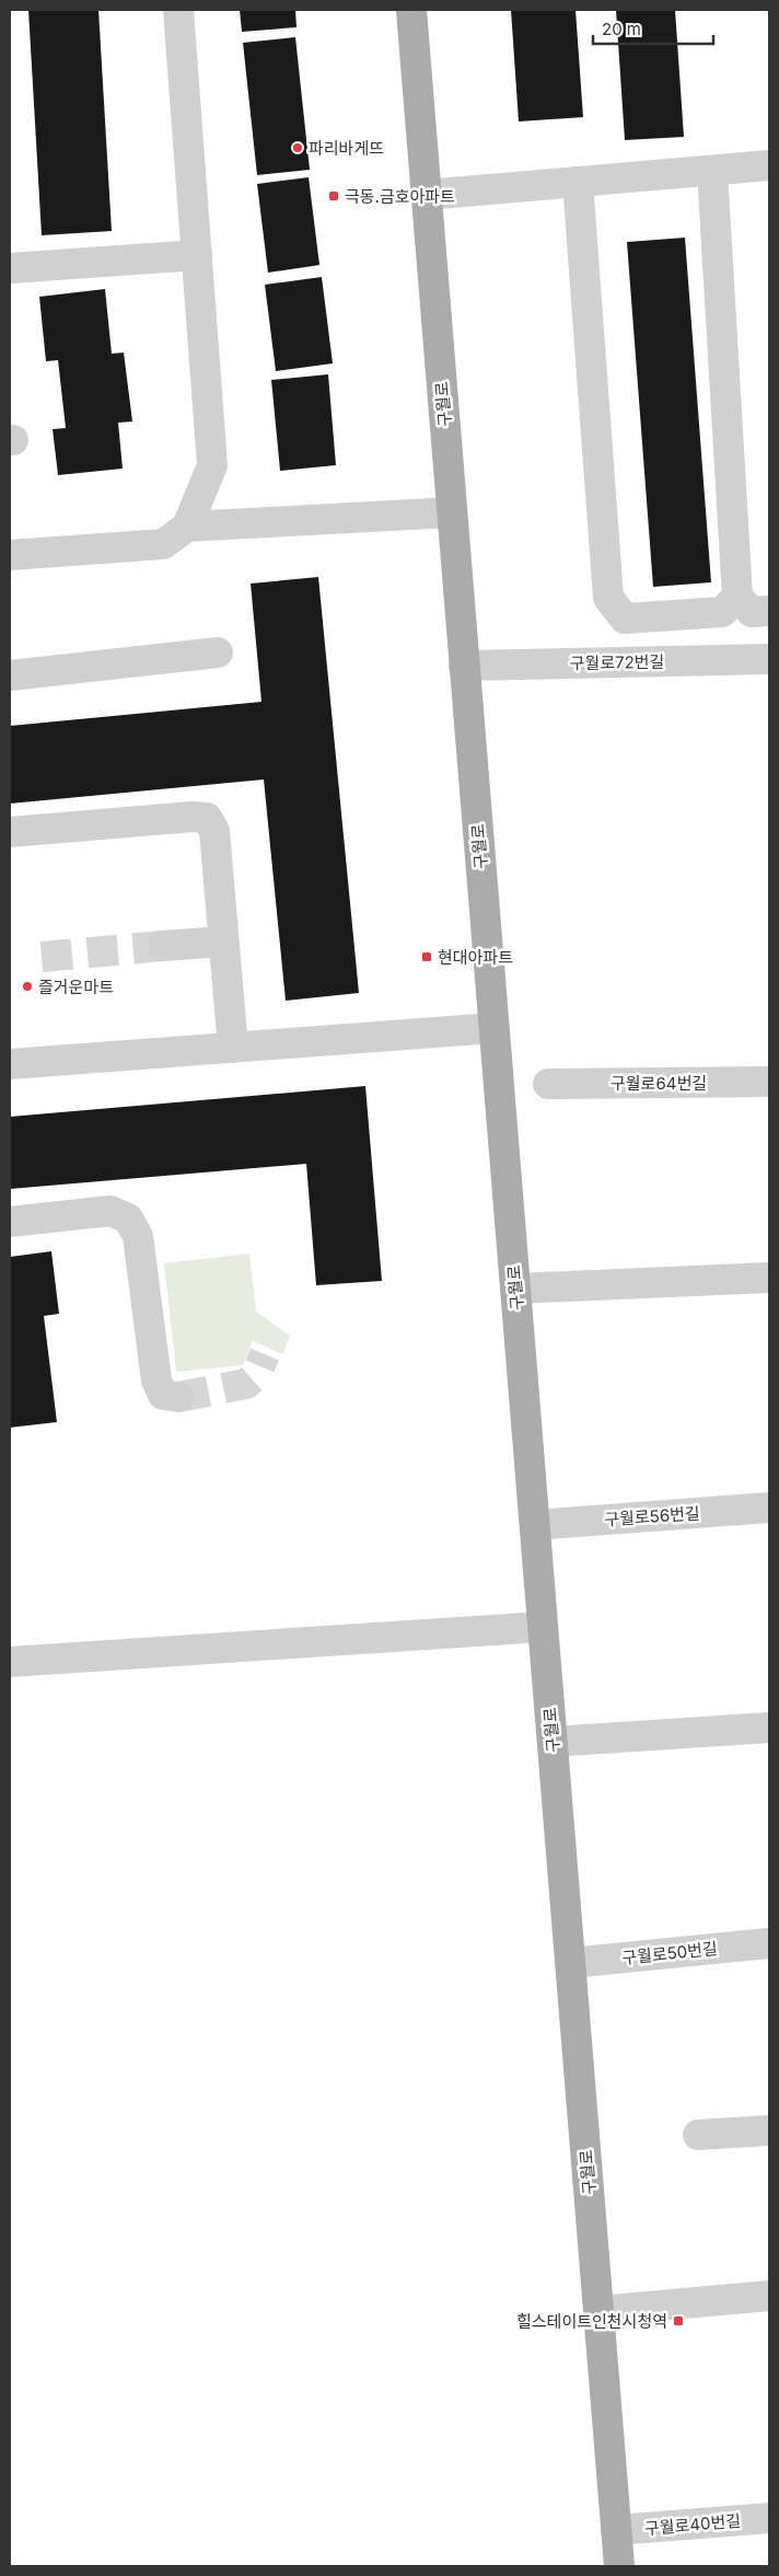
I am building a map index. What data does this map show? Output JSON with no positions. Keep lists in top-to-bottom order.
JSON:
{
  "streets": {
    "main road": ["구월로"],
    "street": [
      "구월로72번길",
      "구월로64번길",
      "구월로56번길",
      "구월로50번길",
      "구월로40번길"
    ]
  },
  "crossings": [
    ["구월로", "구월로72번길"],
    ["구월로", "구월로56번길"],
    ["구월로", "구월로50번길"],
    ["구월로", "구월로40번길"]
  ],
  "places": {
    "other": ["파리바게뜨", "즐거운마트"],
    "transit": ["극동.금호아파트", "현대아파트", "힐스테이트인천시청역"]
  },
  "scale_bar": "20 m"
}
